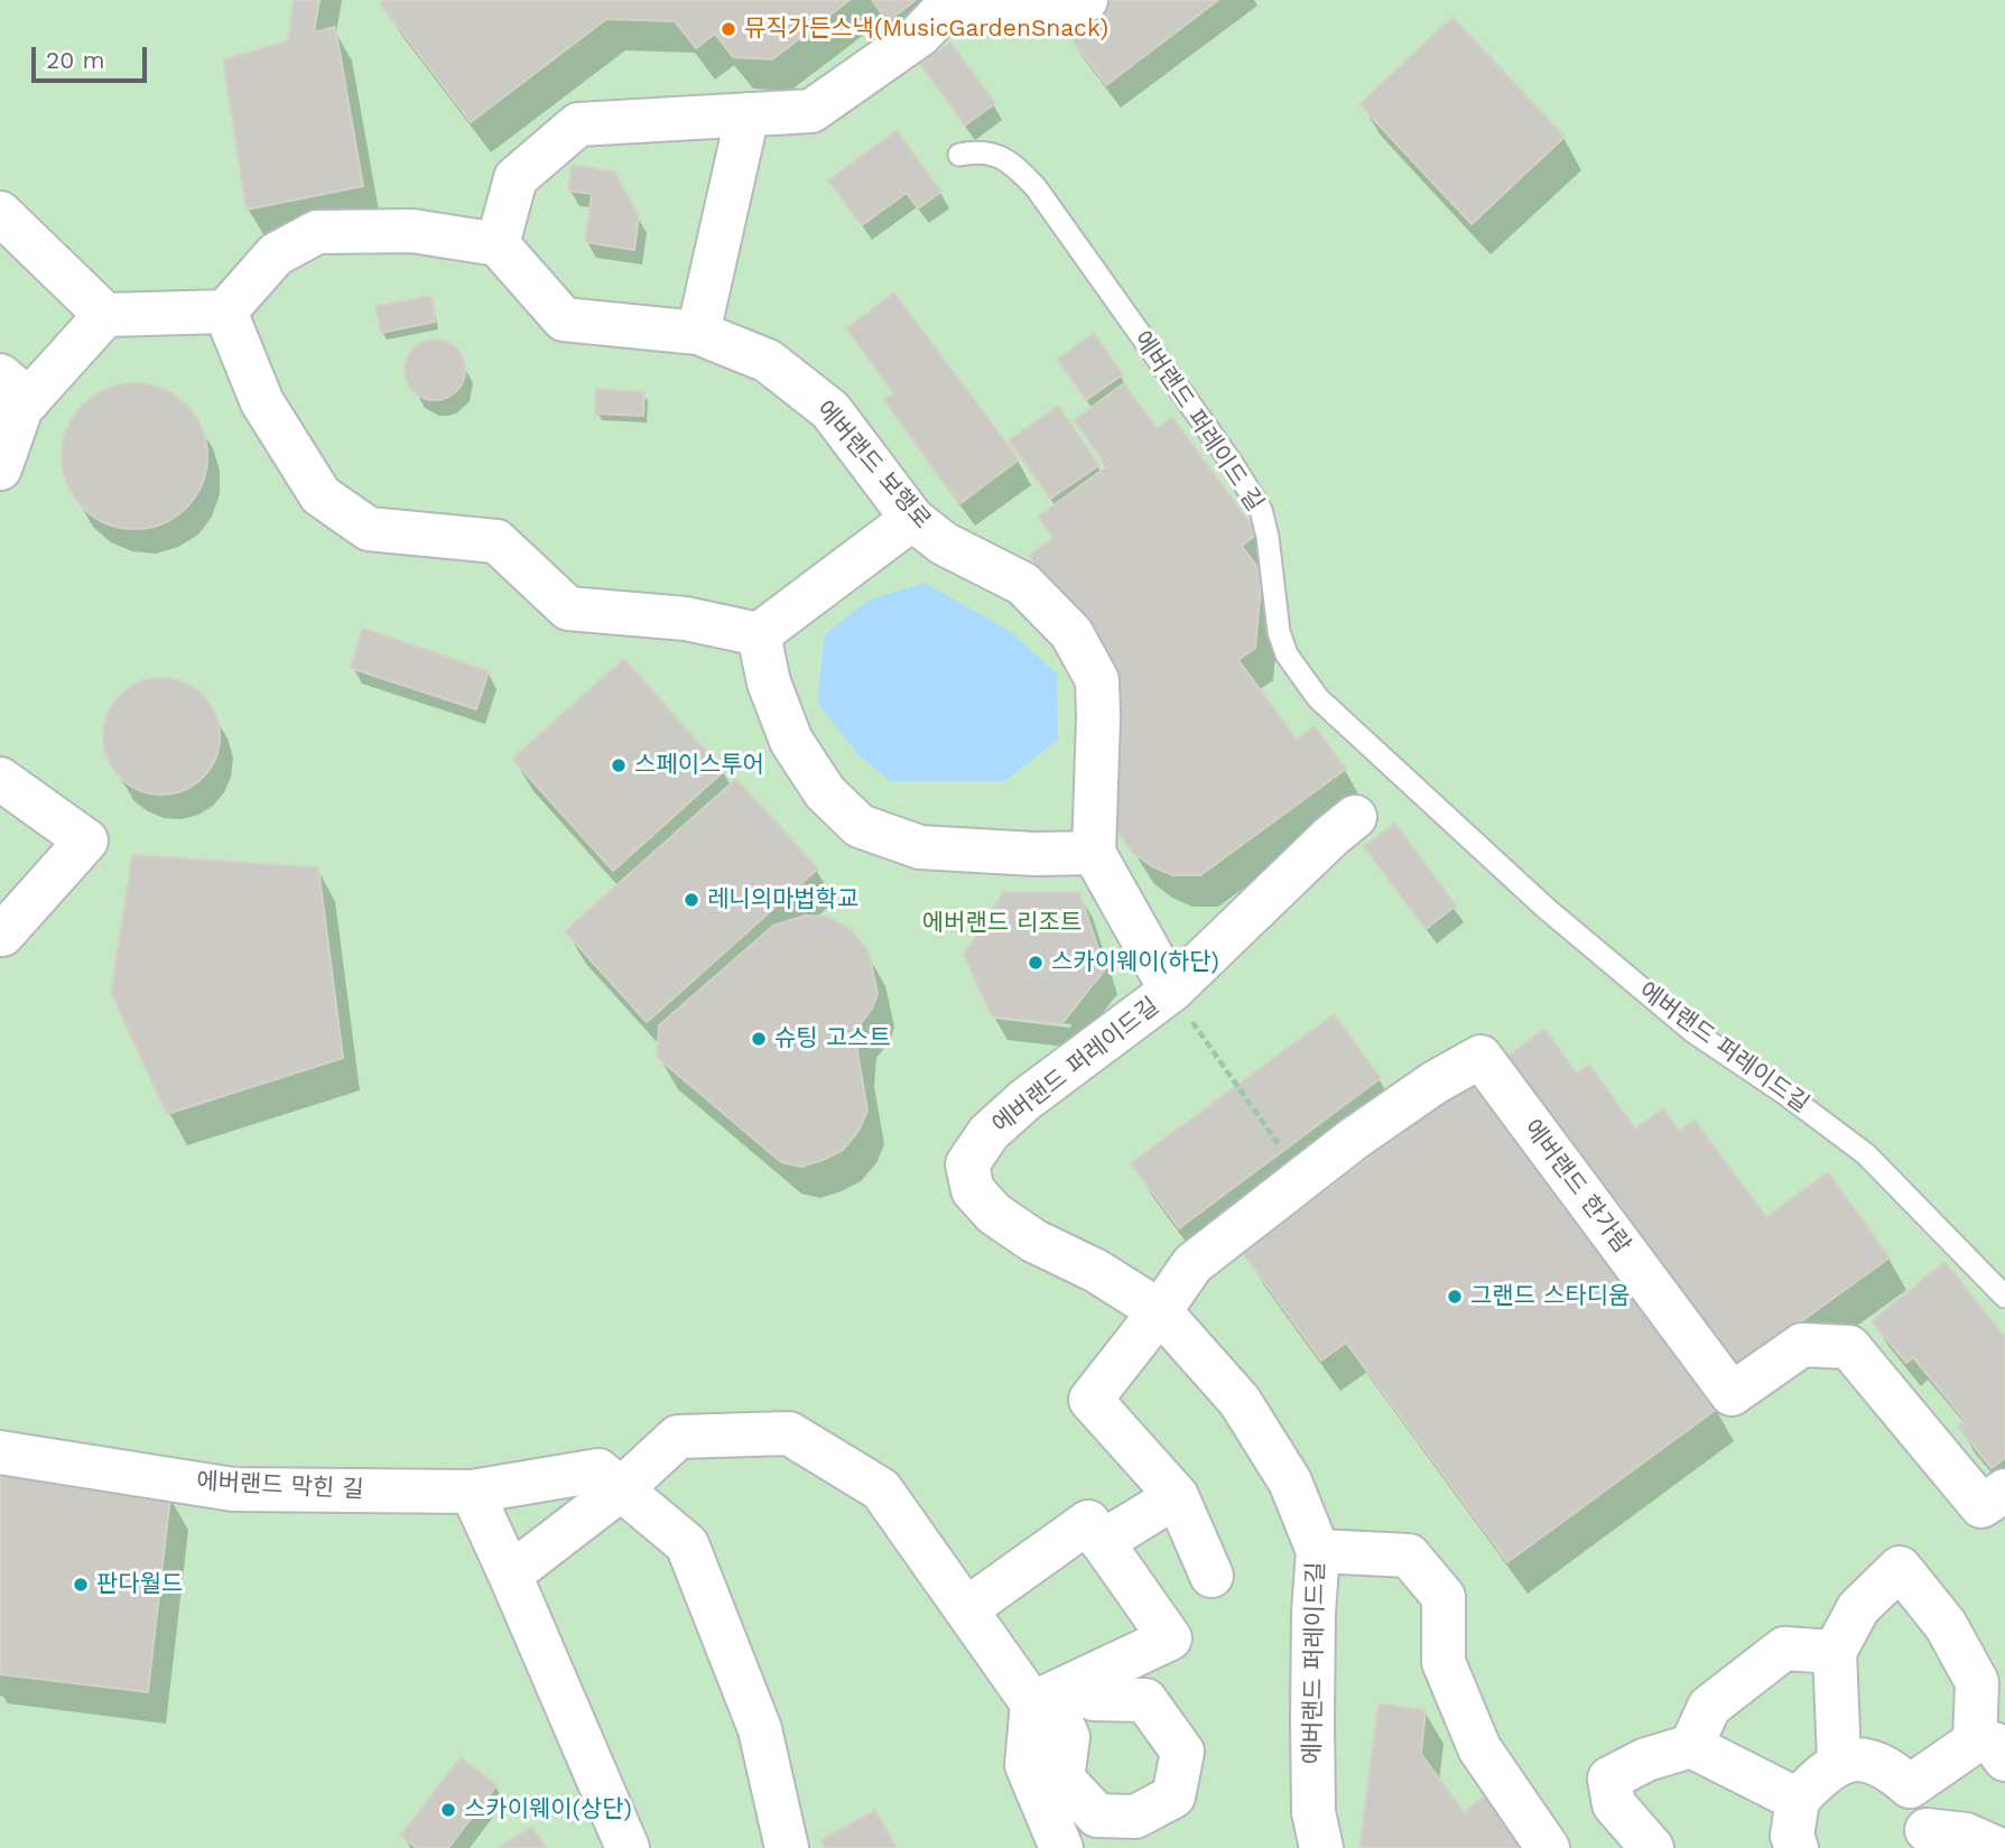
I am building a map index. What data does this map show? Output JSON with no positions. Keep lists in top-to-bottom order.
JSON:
{
  "streets": {
    "street": [
      "에버랜드 보행로",
      "에버랜드 퍼레이드길",
      "에버랜드 한가람",
      "에버랜드 막힌 길"
    ],
    "lane": ["에버랜드 퍼레이드 길"]
  },
  "crossings": [
    ["에버랜드 퍼레이드 길", "에버랜드 퍼레이드길"],
    ["에버랜드 퍼레이드길", "에버랜드 한가람"]
  ],
  "parks": ["에버랜드 리조트"],
  "places": [
    "뮤직가든스낵(MusicGardenSnack)",
    "스페이스투어",
    "레니의마법학교",
    "스카이웨이(하단)",
    "슈팅 고스트",
    "그랜드 스타디움",
    "판다월드",
    "스카이웨이(상단)"
  ],
  "scale_bar": "20 m"
}
